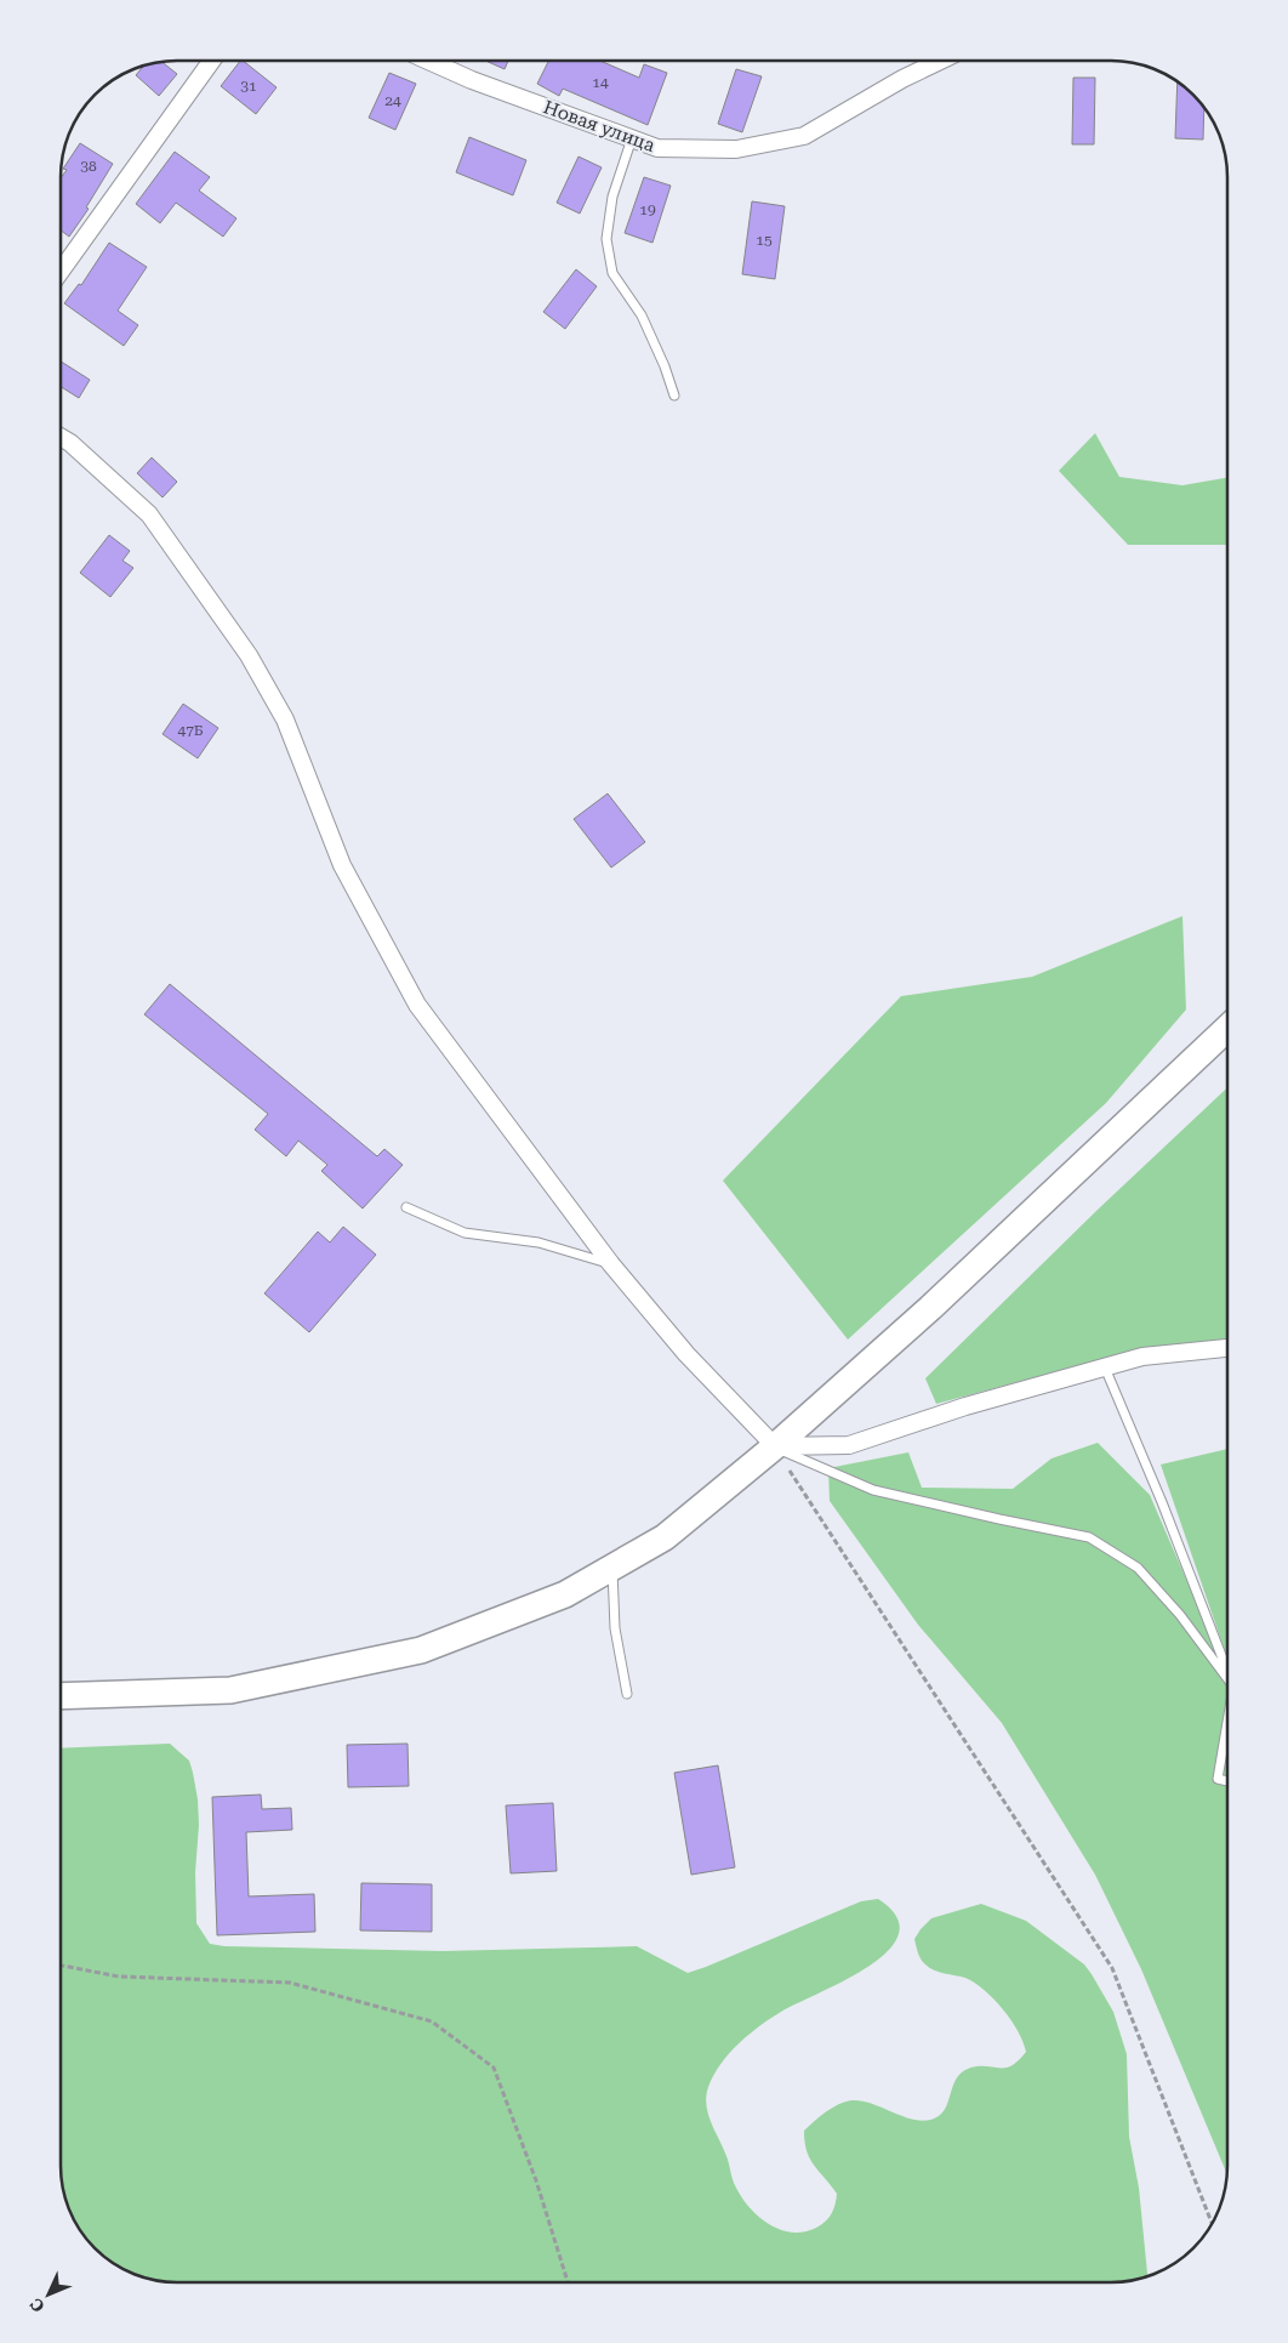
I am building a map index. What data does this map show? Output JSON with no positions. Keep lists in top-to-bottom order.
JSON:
{
  "streets": {
    "street": ["Новая улица"]
  },
  "house_numbers": [
    "14",
    "31",
    "24",
    "38",
    "19",
    "15",
    "47Б"
  ],
  "north": "bottom left"
}
